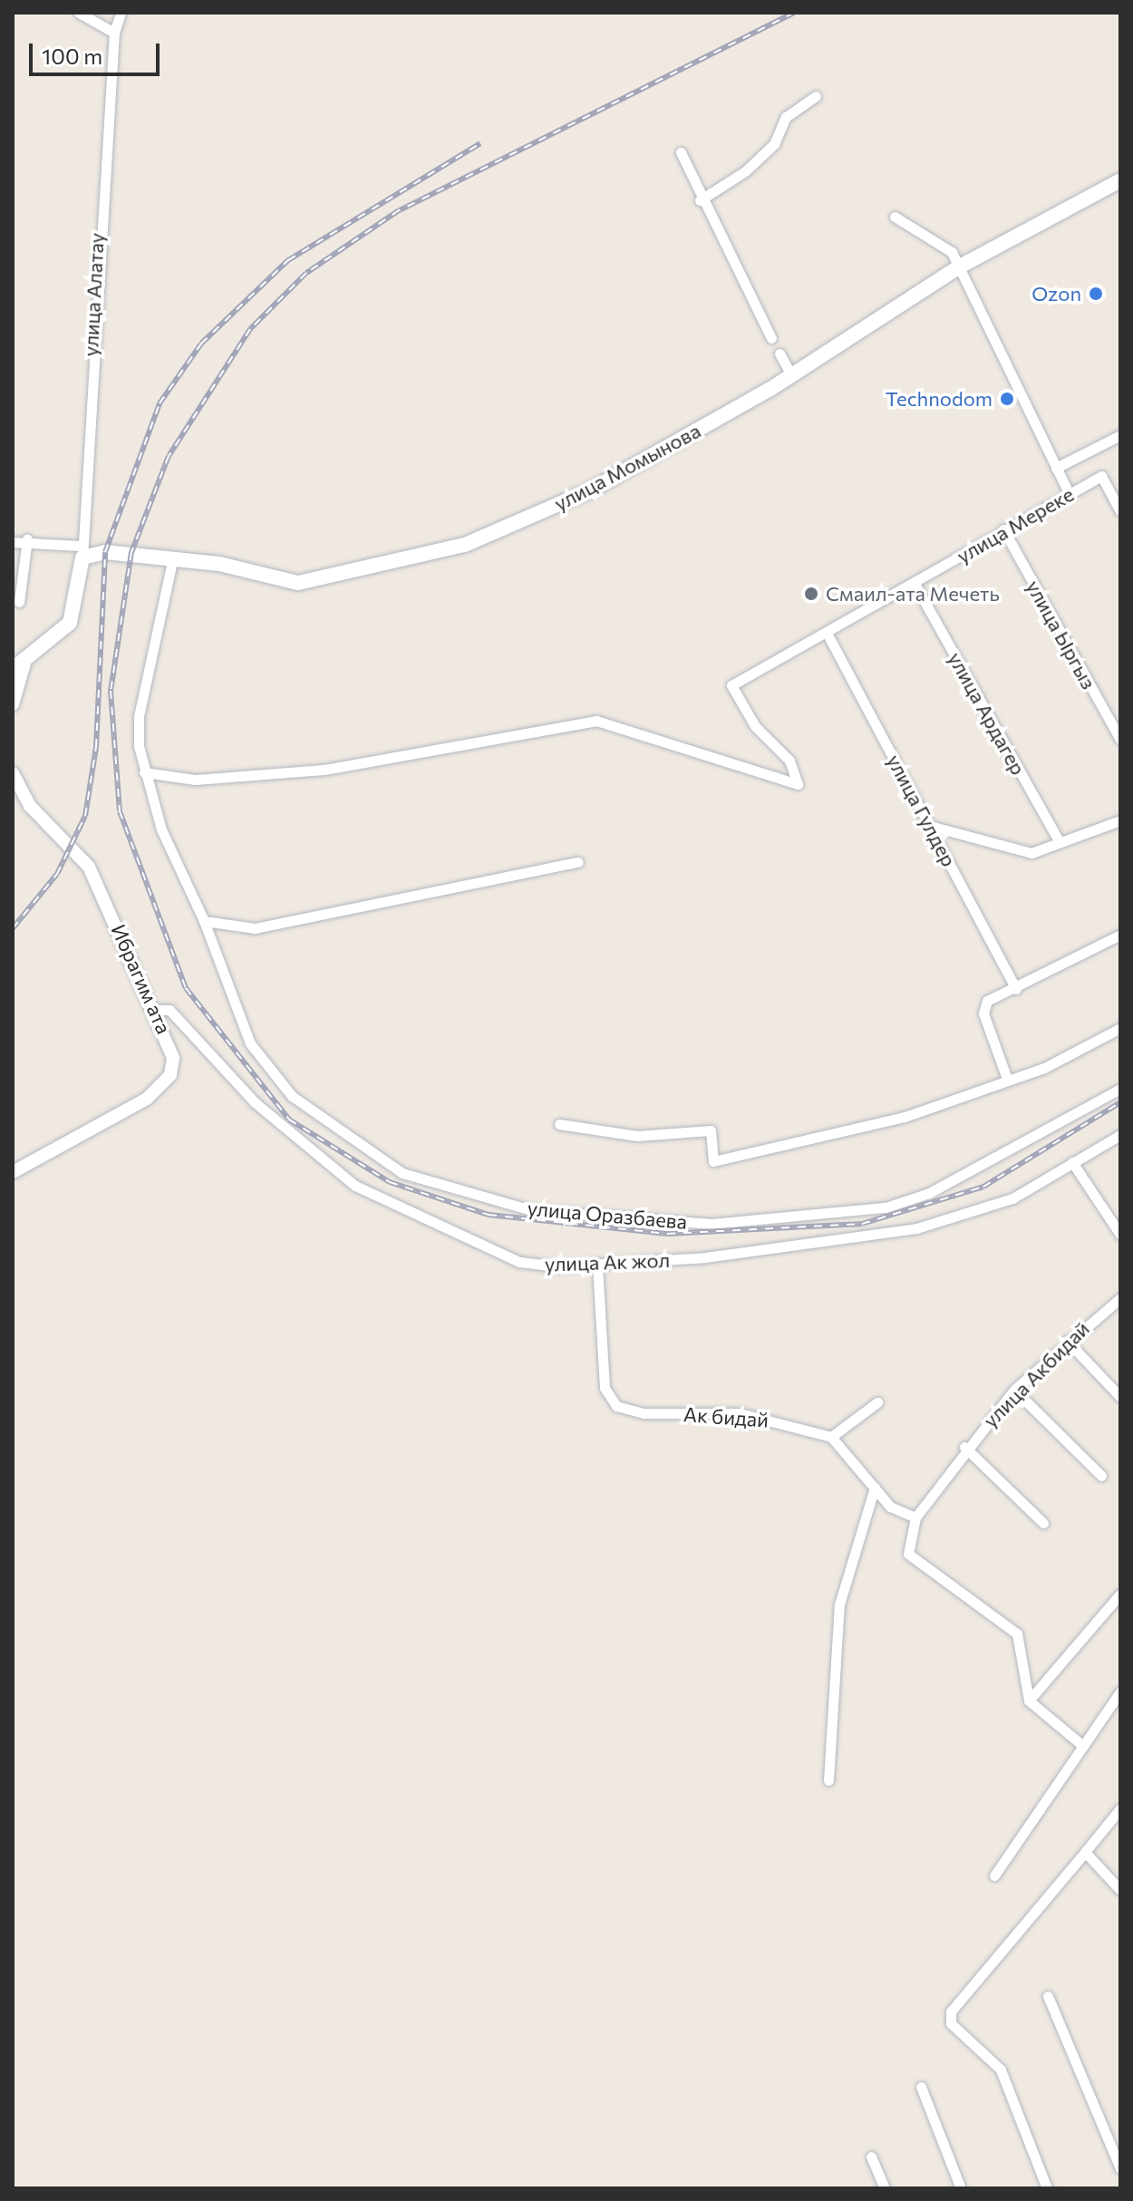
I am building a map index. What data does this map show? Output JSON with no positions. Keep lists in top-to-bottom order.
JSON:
{
  "streets": {
    "main road": ["улица Момынова"],
    "street": [
      "улица Алатау",
      "улица Мереке",
      "улица Ыргыз",
      "улица Ардагер",
      "улица Гулдер",
      "Ибрагим ата",
      "улица Оразбаева",
      "улица Ак жол",
      "улица Акбидай",
      "Ак бидай"
    ]
  },
  "crossings": [
    ["улица Алатау", "улица Момынова"],
    ["улица Момынова", "улица Оразбаева"],
    ["улица Мереке", "улица Ыргыз"],
    ["улица Мереке", "улица Ардагер"],
    ["улица Мереке", "улица Гулдер"],
    ["улица Мереке", "улица Оразбаева"],
    ["Ибрагим ата", "улица Ак жол"],
    ["улица Ак жол", "Ак бидай"]
  ],
  "places": ["Ozon", "Technodom", "Смаил-ата Мечеть"],
  "scale_bar": "100 m"
}
